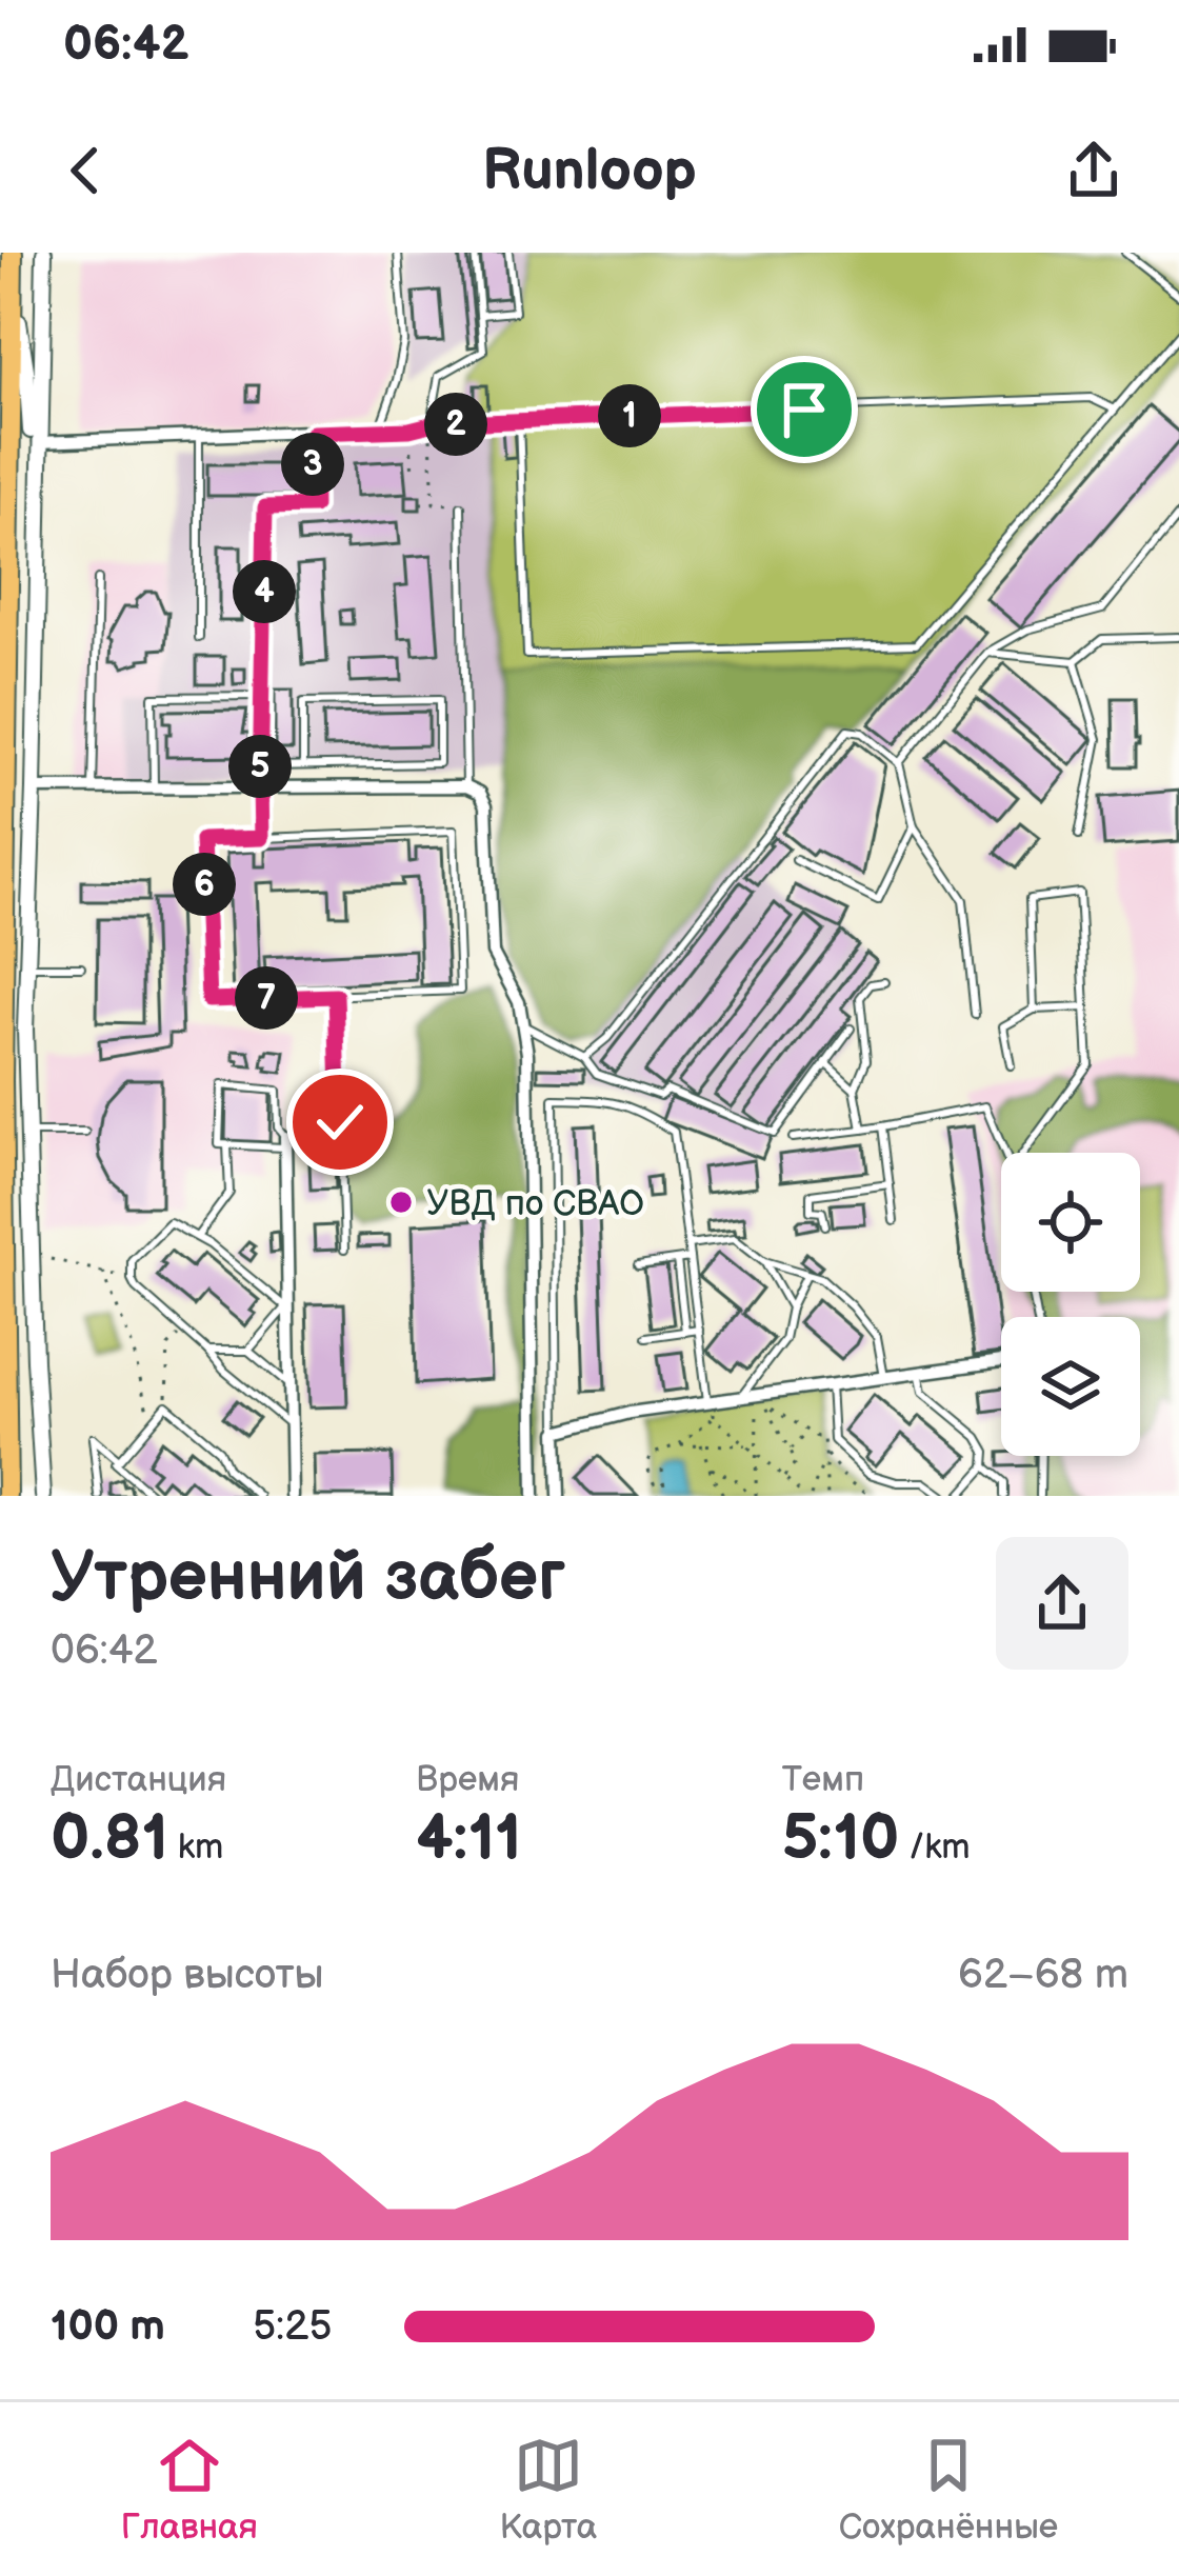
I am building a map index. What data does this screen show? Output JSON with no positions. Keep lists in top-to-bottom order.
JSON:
{
  "places": ["УВД по СВАО"],
  "page": {
    "status": "06:42",
    "header": "Runloop",
    "pins": [
      "1",
      "2",
      "3",
      "4",
      "5",
      "6",
      "7"
    ],
    "heading": ["Утренний забег", "06:42"],
    "stats": [
      ["Дистанция", "0.81 km"],
      ["Время", "4:11"],
      ["Темп", "5:10 /km"]
    ],
    "chart": ["Набор высоты", "62–68 m"],
    "list": [
      {
        "name": "100 m",
        "note": "5:25"
      }
    ],
    "tabs": ["Главная", "Карта", "Сохранённые"]
  }
}
